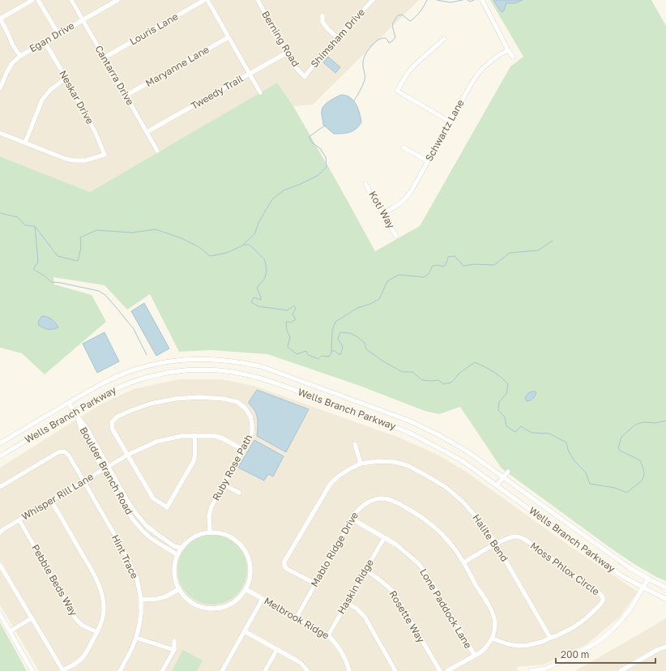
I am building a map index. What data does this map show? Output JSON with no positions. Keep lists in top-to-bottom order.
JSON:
{
  "streets": {
    "street": [
      "Louris Lane",
      "Egan Drive",
      "Shimsham Drive",
      "Berning Road",
      "Maryanne Lane",
      "Cantarra Drive",
      "Tweedy Trail",
      "Neskar Drive",
      "Schwartz Lane",
      "Koti Way",
      "Wells Branch Parkway",
      "Ruby Rose Path",
      "Boulder Branch Road",
      "Whisper Rill Lane",
      "Halite Bend",
      "Mablo Ridge Drive",
      "Hint Trace",
      "Moss Phlox Circle",
      "Pebble Beds Way",
      "Haskin Ridge",
      "Lone Paddock Lane",
      "Rosette Way",
      "Melbrook Ridge"
    ]
  },
  "crossings": [
    ["Louris Lane", "Cantarra Drive"],
    ["Egan Drive", "Cantarra Drive"],
    ["Egan Drive", "Neskar Drive"],
    ["Shimsham Drive", "Berning Road"],
    ["Berning Road", "Tweedy Trail"],
    ["Maryanne Lane", "Cantarra Drive"],
    ["Cantarra Drive", "Tweedy Trail"],
    ["Schwartz Lane", "Koti Way"],
    ["Ruby Rose Path", "Boulder Branch Road"],
    ["Ruby Rose Path", "Whisper Rill Lane"],
    ["Ruby Rose Path", "Melbrook Ridge"],
    ["Boulder Branch Road", "Whisper Rill Lane"],
    ["Boulder Branch Road", "Melbrook Ridge"],
    ["Whisper Rill Lane", "Hint Trace"],
    ["Whisper Rill Lane", "Pebble Beds Way"],
    ["Halite Bend", "Mablo Ridge Drive"],
    ["Halite Bend", "Moss Phlox Circle"],
    ["Mablo Ridge Drive", "Moss Phlox Circle"],
    ["Mablo Ridge Drive", "Lone Paddock Lane"],
    ["Mablo Ridge Drive", "Melbrook Ridge"],
    ["Haskin Ridge", "Lone Paddock Lane"],
    ["Haskin Ridge", "Rosette Way"],
    ["Haskin Ridge", "Melbrook Ridge"]
  ],
  "scale_bar": "200 m"
}
